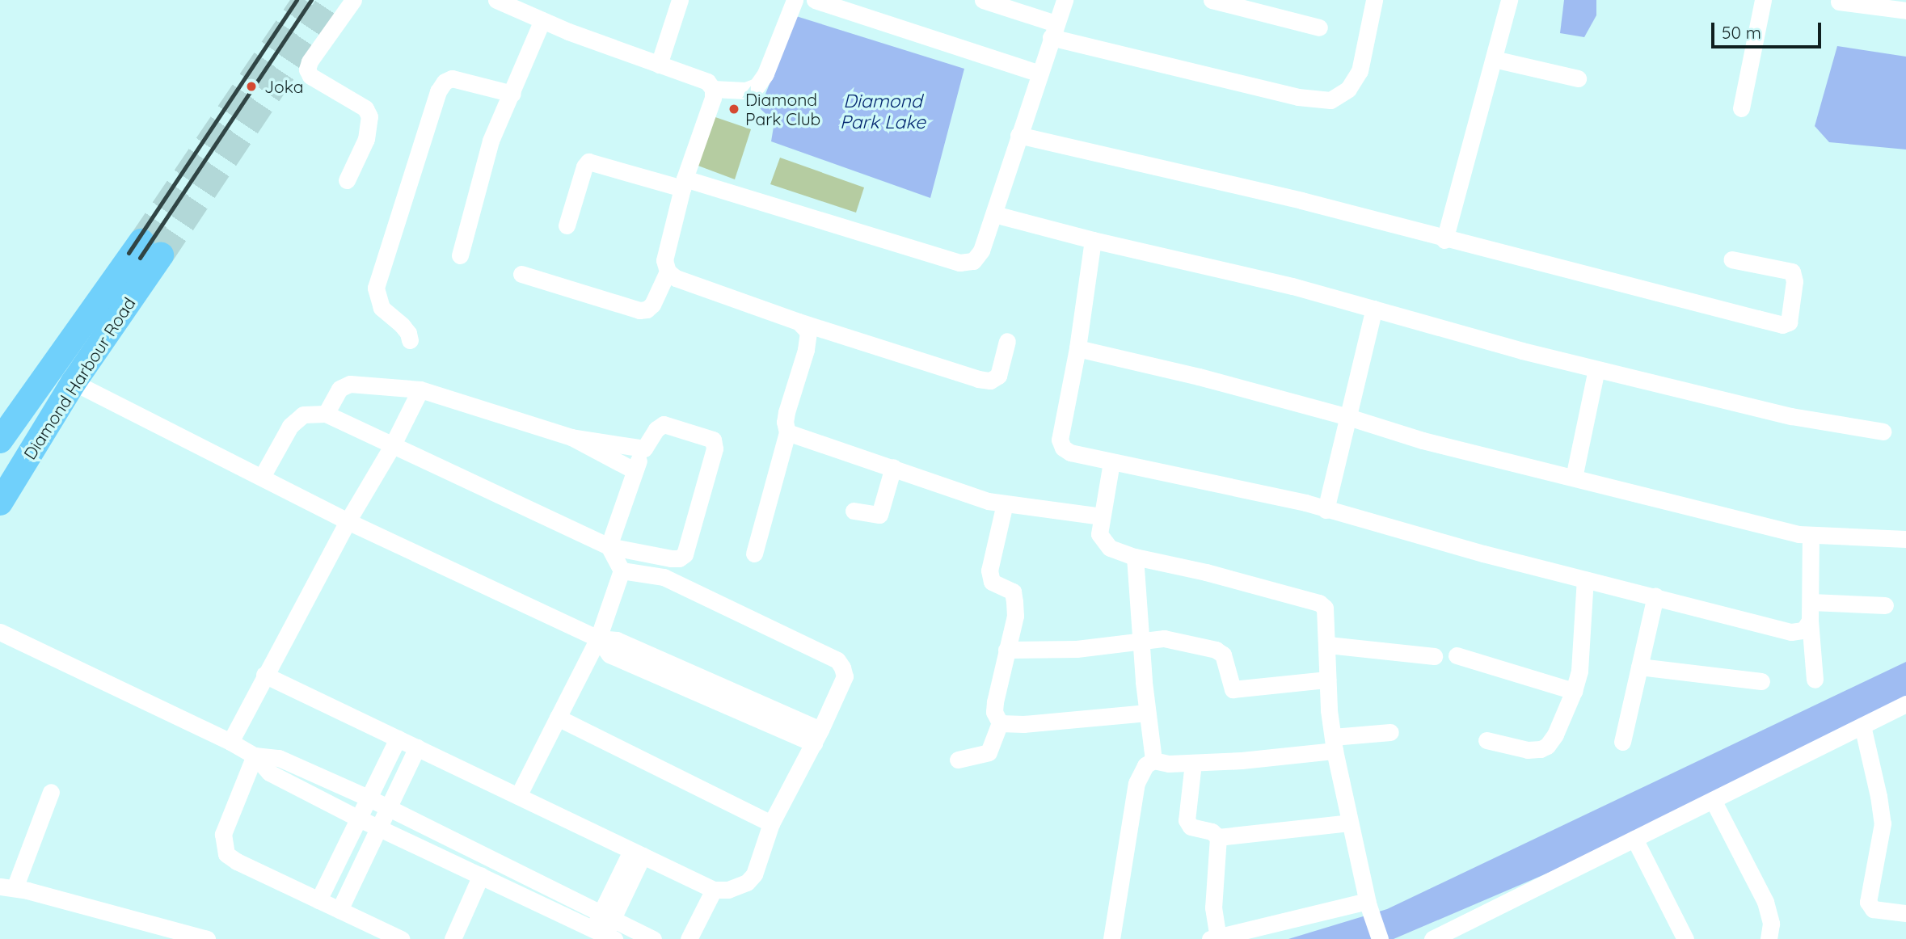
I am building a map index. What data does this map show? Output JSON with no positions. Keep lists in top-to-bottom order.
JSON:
{
  "streets": {
    "highway": ["Diamond Harbour Road"]
  },
  "water": ["Diamond Park Lake"],
  "places": ["Joka", "Diamond Park Club"],
  "scale_bar": "50 m"
}
